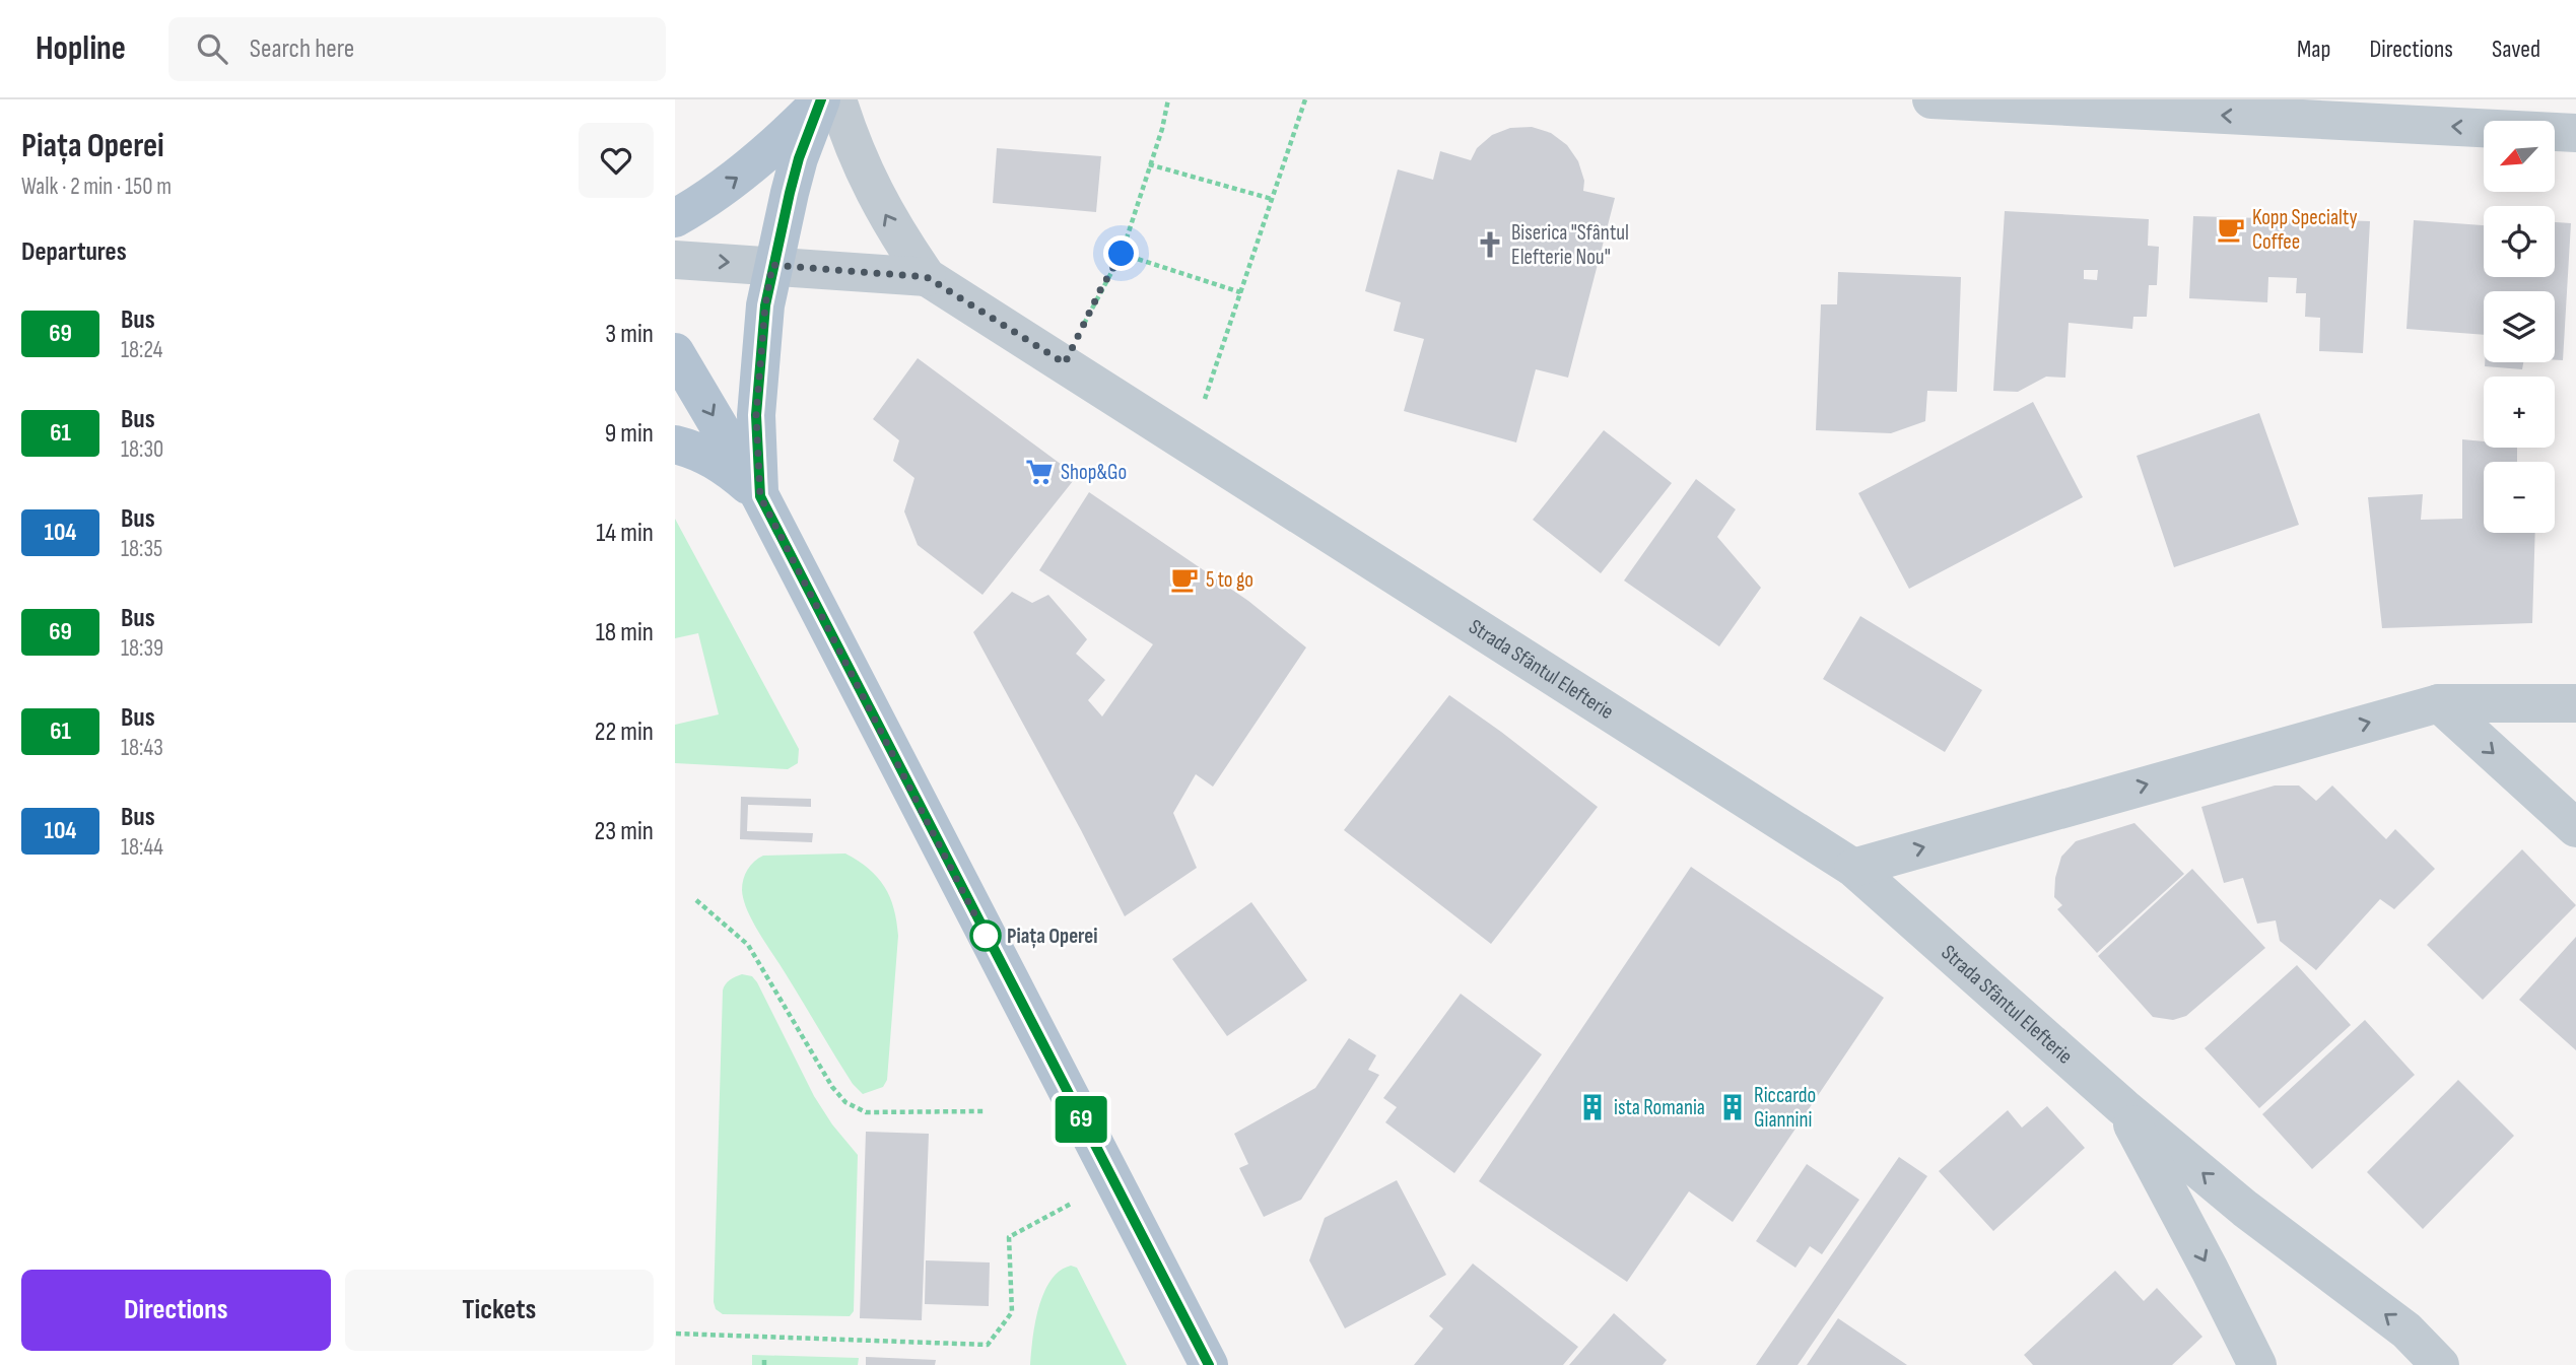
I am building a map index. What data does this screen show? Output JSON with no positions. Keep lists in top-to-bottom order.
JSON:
{
  "streets": {
    "street": ["Strada Sfântul Elefterie"]
  },
  "places": {
    "cafe": ["Kopp Specialty Coffee", "5 to go"],
    "church": ["Biserica \"Sfântul Elefterie Nou\""],
    "supermarket": ["Shop&Go"],
    "other": ["Piața Operei"],
    "building": ["ista Romania", "Riccardo Giannini"]
  },
  "lines": ["bus line 69"],
  "north": "bottom left",
  "page": {
    "header": "Hopline",
    "search": "Search here",
    "nav": ["Map", "Directions", "Saved"],
    "heading": [
      ["Piața Operei", "Walk · 2 min · 150 m"],
      "Departures"
    ],
    "on_map": "69",
    "map_buttons": ["+", "−"],
    "list": [
      {
        "mark": "69",
        "name": "Bus",
        "note": "18:24",
        "value": "3 min"
      },
      {
        "mark": "61",
        "name": "Bus",
        "note": "18:30",
        "value": "9 min"
      },
      {
        "mark": "104",
        "name": "Bus",
        "note": "18:35",
        "value": "14 min"
      },
      {
        "mark": "69",
        "name": "Bus",
        "note": "18:39",
        "value": "18 min"
      },
      {
        "mark": "61",
        "name": "Bus",
        "note": "18:43",
        "value": "22 min"
      },
      {
        "mark": "104",
        "name": "Bus",
        "note": "18:44",
        "value": "23 min"
      }
    ],
    "buttons": ["Directions", "Tickets"]
  }
}
